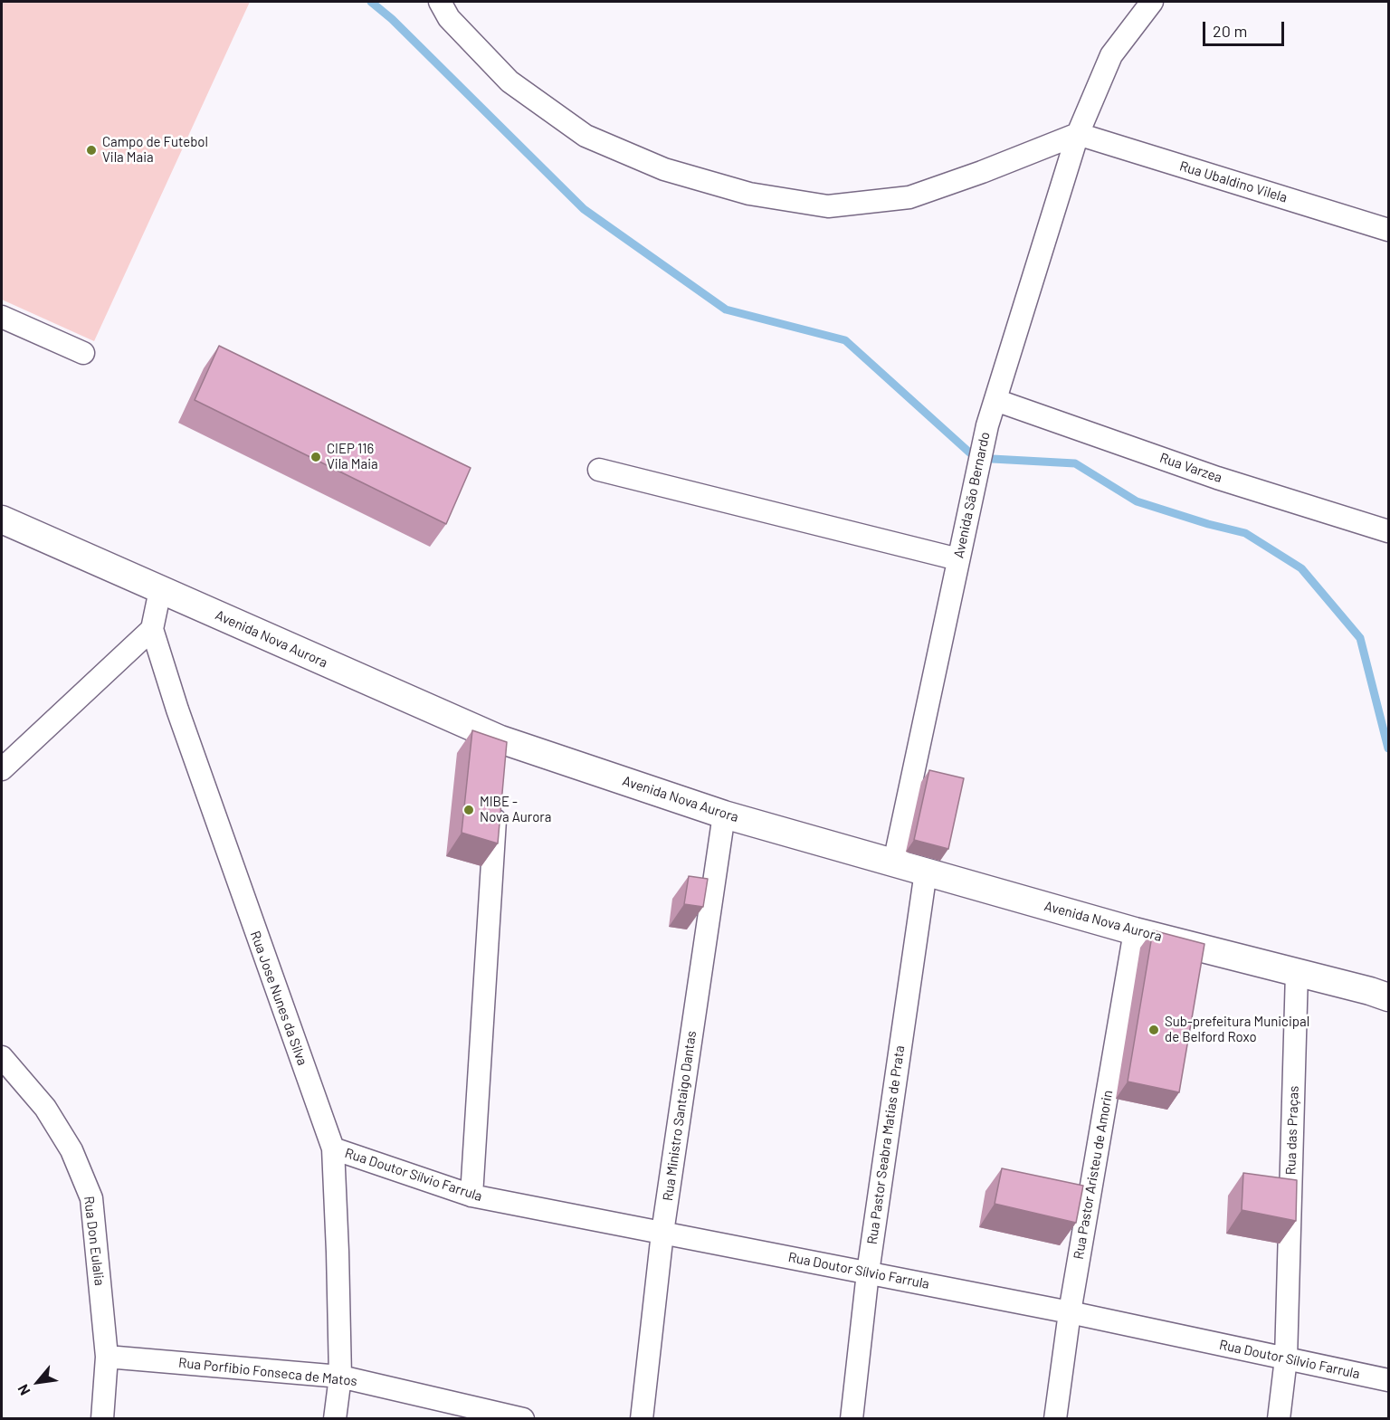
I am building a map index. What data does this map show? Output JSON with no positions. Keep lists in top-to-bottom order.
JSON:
{
  "streets": {
    "street": [
      "Rua Ubaldino Vilela",
      "Rua Varzea",
      "Avenida São Bernardo",
      "Avenida Nova Aurora",
      "Rua Jose Nunes da Silva",
      "Rua Ministro Santaigo Dantas",
      "Rua das Praças",
      "Rua Pastor Seabra Matias de Prata",
      "Rua Doutor Sílvio Farrula",
      "Rua Pastor Aristeu de Amorin",
      "Rua Don Eulalia",
      "Rua Porfibio Fonseca de Matos"
    ]
  },
  "crossings": [
    ["Rua Ubaldino Vilela", "Avenida São Bernardo"],
    ["Rua Varzea", "Avenida São Bernardo"],
    ["Avenida São Bernardo", "Avenida Nova Aurora"],
    ["Avenida Nova Aurora", "Rua Jose Nunes da Silva"],
    ["Avenida Nova Aurora", "Rua Ministro Santaigo Dantas"],
    ["Avenida Nova Aurora", "Rua das Praças"],
    ["Avenida Nova Aurora", "Rua Pastor Seabra Matias de Prata"],
    ["Avenida Nova Aurora", "Rua Pastor Aristeu de Amorin"],
    ["Rua Jose Nunes da Silva", "Rua Doutor Sílvio Farrula"],
    ["Rua Jose Nunes da Silva", "Rua Porfibio Fonseca de Matos"],
    ["Rua Ministro Santaigo Dantas", "Rua Doutor Sílvio Farrula"],
    ["Rua das Praças", "Rua Doutor Sílvio Farrula"],
    ["Rua Pastor Seabra Matias de Prata", "Rua Doutor Sílvio Farrula"],
    ["Rua Doutor Sílvio Farrula", "Rua Pastor Aristeu de Amorin"],
    ["Rua Don Eulalia", "Rua Porfibio Fonseca de Matos"]
  ],
  "places": [
    "Campo de Futebol Vila Maia",
    "CIEP 116 Vila Maia",
    "MIBE - Nova Aurora",
    "Sub-prefeitura Municipal de Belford Roxo"
  ],
  "scale_bar": "20 m",
  "north": "bottom left"
}
